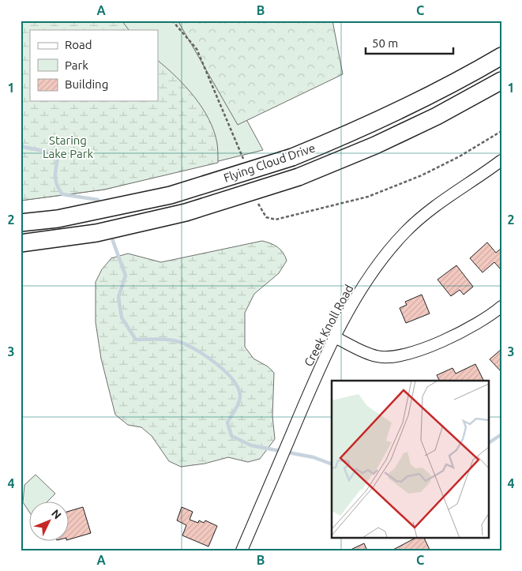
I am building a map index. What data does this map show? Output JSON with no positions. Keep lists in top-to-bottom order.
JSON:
{
  "streets": {
    "main road": ["Flying Cloud Drive"],
    "street": ["Creek Knoll Road"]
  },
  "parks": ["Staring Lake Park"],
  "legend": ["Road", "Park", "Building"],
  "scale_bar": "50 m",
  "north": "top right",
  "grid": {
    "columns": ["A", "B", "C"],
    "rows": [
      "1",
      "2",
      "3",
      "4"
    ]
  }
}
